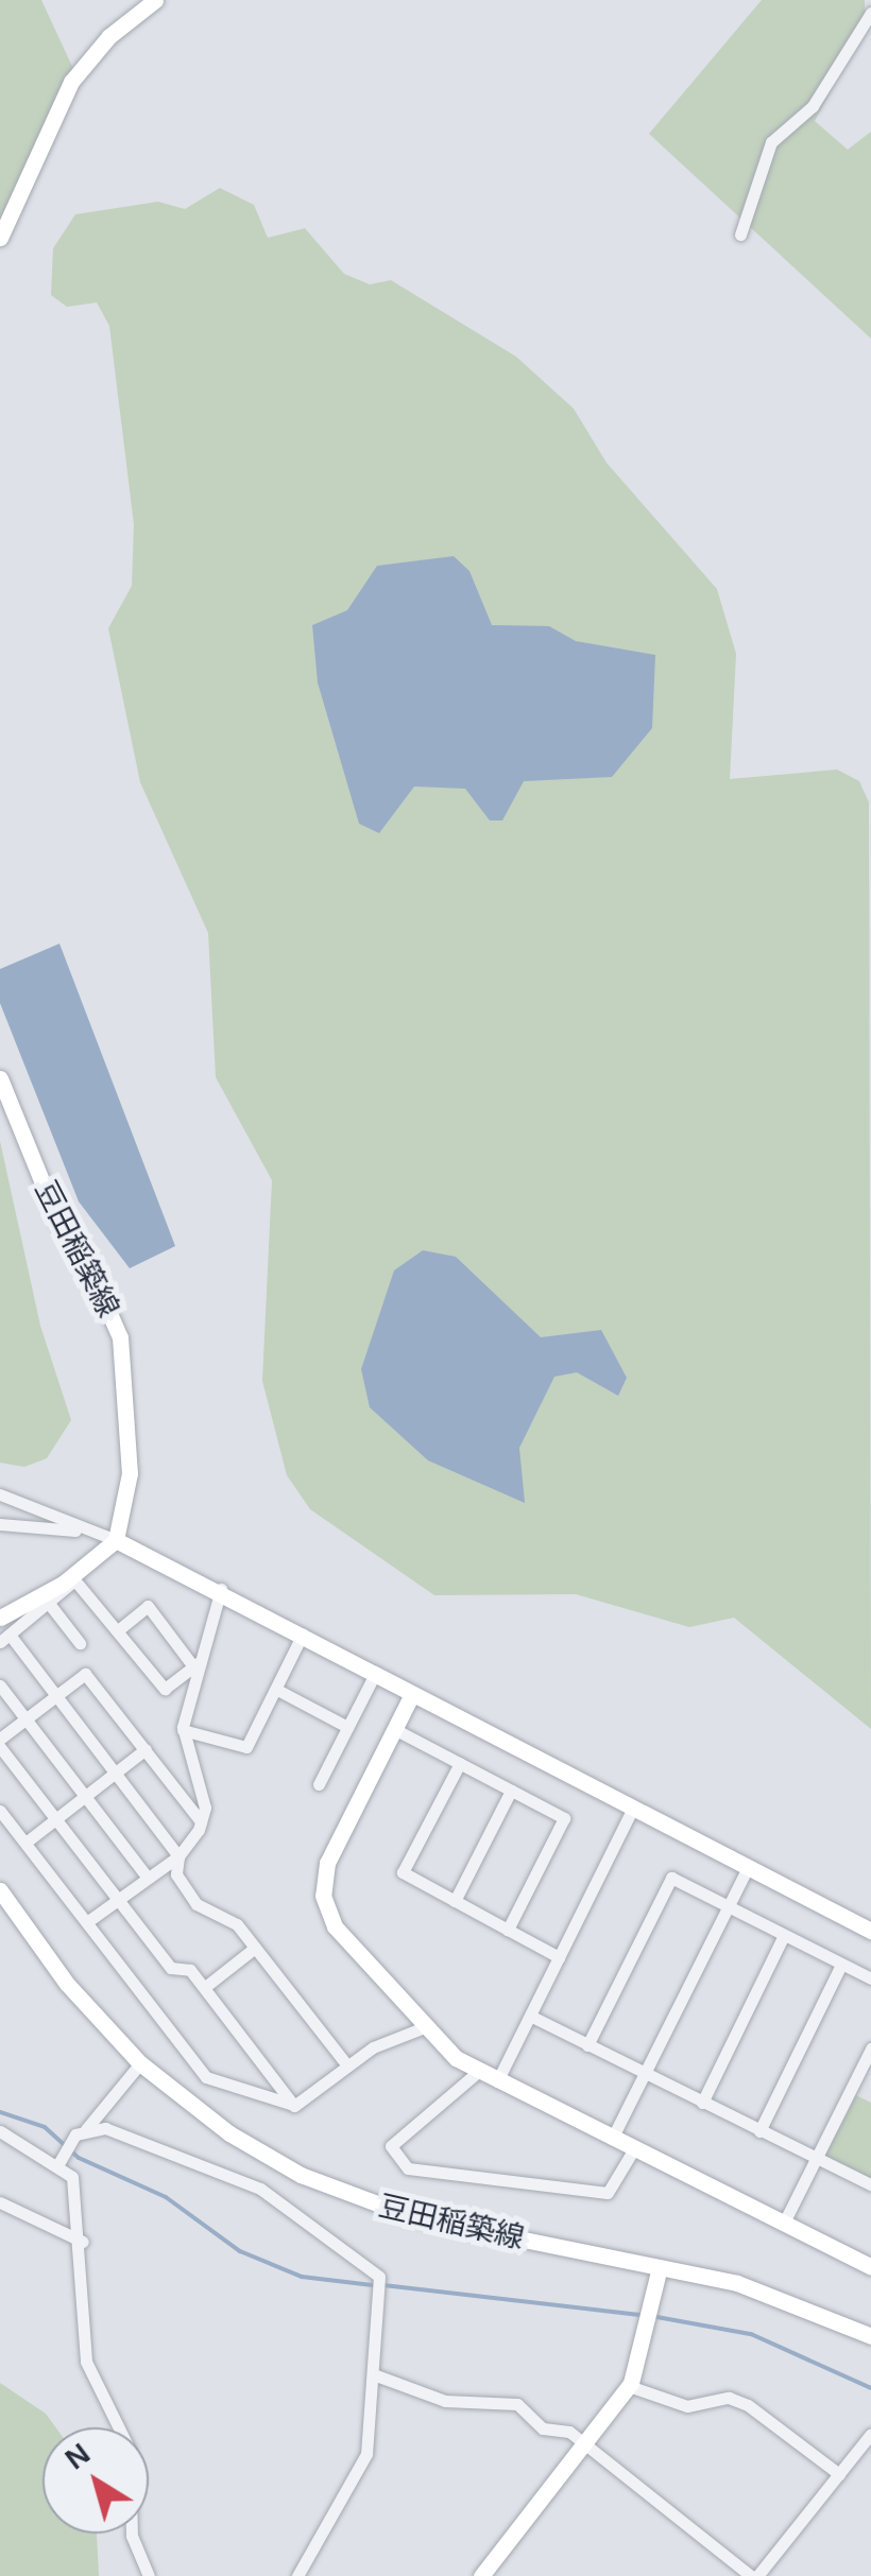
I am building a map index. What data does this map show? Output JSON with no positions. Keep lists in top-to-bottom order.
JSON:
{
  "streets": {
    "main road": ["豆田稲築線"]
  },
  "north": "top left"
}
